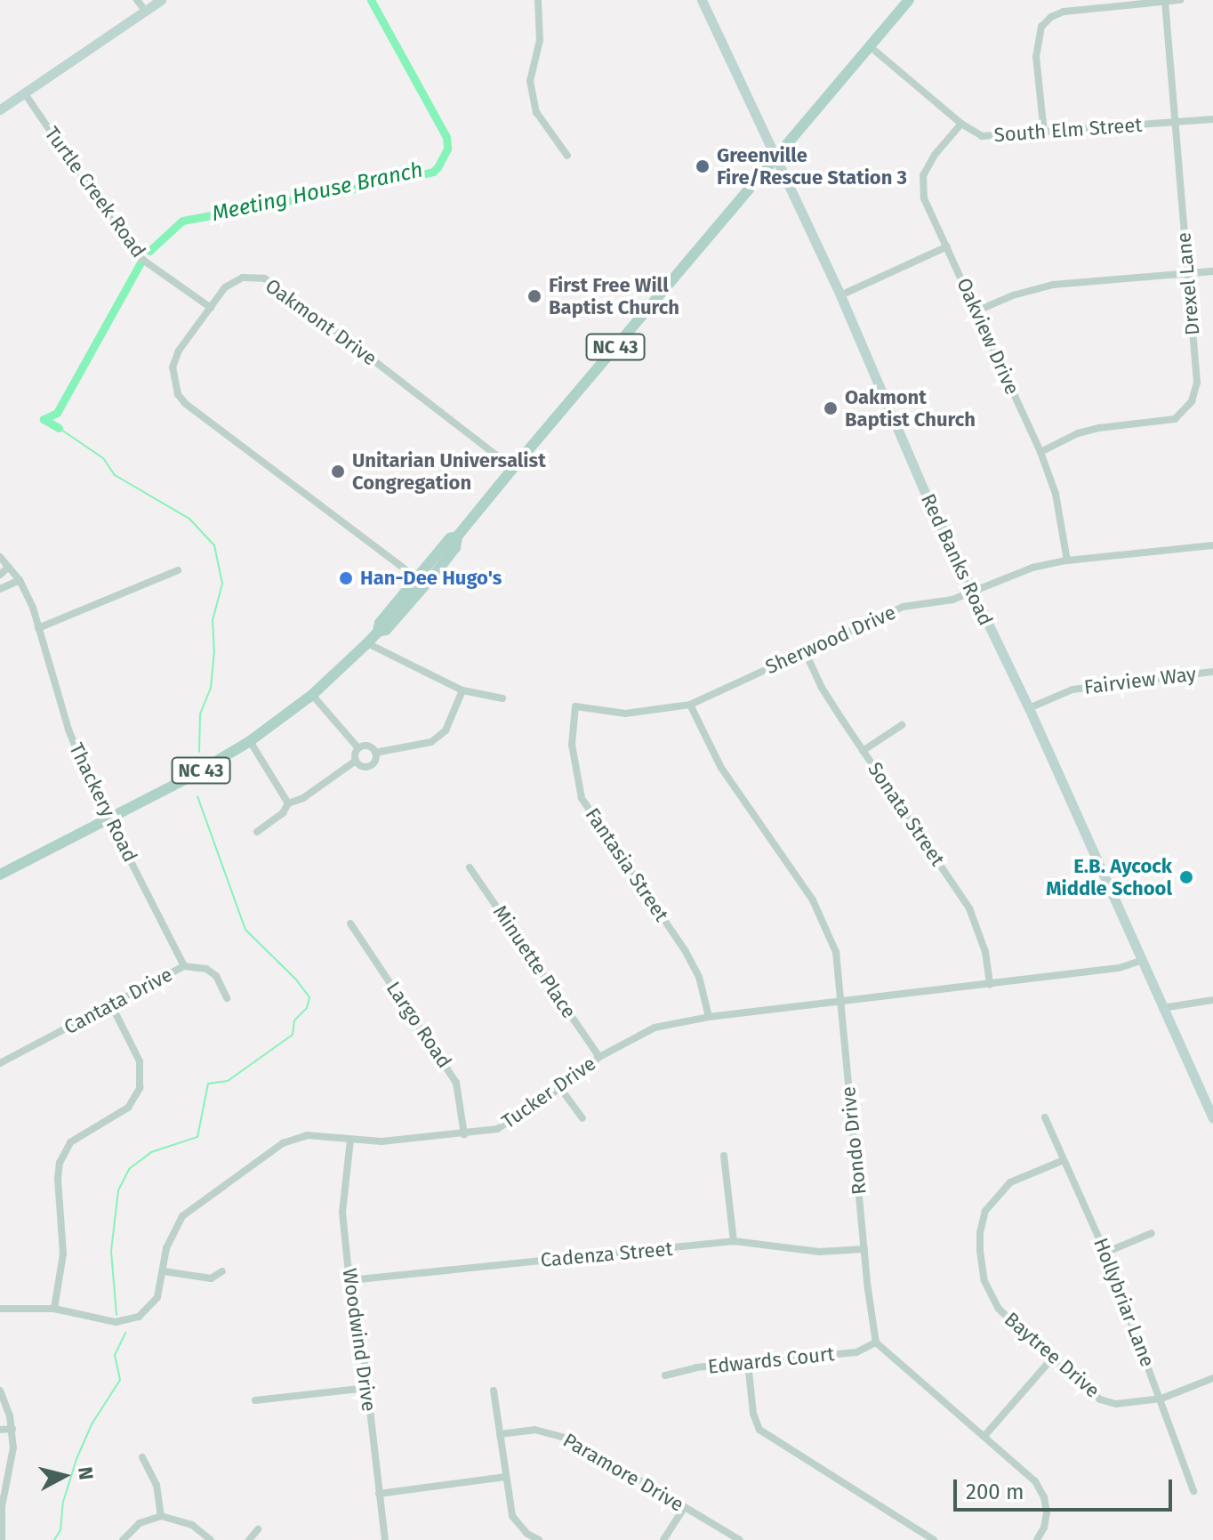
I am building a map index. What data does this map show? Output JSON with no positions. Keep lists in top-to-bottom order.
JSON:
{
  "streets": {
    "main road": ["NC 43"],
    "street": [
      "South Elm Street",
      "Turtle Creek Road",
      "Drexel Lane",
      "Oakmont Drive",
      "Oakview Drive",
      "Red Banks Road",
      "Sherwood Drive",
      "Fairview Way",
      "Thackery Road",
      "Sonata Street",
      "Fantasia Street",
      "Minuette Place",
      "Cantata Drive",
      "Largo Road",
      "Tucker Drive",
      "Rondo Drive",
      "Cadenza Street",
      "Hollybriar Lane",
      "Woodwind Drive",
      "Baytree Drive",
      "Edwards Court",
      "Paramore Drive"
    ]
  },
  "crossings": [
    ["South Elm Street", "Drexel Lane"],
    ["South Elm Street", "Oakview Drive"],
    ["South Elm Street", "NC 43"],
    ["Turtle Creek Road", "Oakmont Drive"],
    ["Drexel Lane", "Oakview Drive"],
    ["Oakmont Drive", "NC 43"],
    ["Oakview Drive", "Sherwood Drive"],
    ["NC 43", "Red Banks Road"],
    ["NC 43", "Thackery Road"],
    ["Red Banks Road", "Sherwood Drive"],
    ["Red Banks Road", "Fairview Way"],
    ["Red Banks Road", "Tucker Drive"],
    ["Sherwood Drive", "Sonata Street"],
    ["Sherwood Drive", "Fantasia Street"],
    ["Sherwood Drive", "Rondo Drive"],
    ["Thackery Road", "Cantata Drive"],
    ["Sonata Street", "Tucker Drive"],
    ["Fantasia Street", "Tucker Drive"],
    ["Minuette Place", "Tucker Drive"],
    ["Largo Road", "Tucker Drive"],
    ["Tucker Drive", "Rondo Drive"],
    ["Tucker Drive", "Woodwind Drive"],
    ["Rondo Drive", "Cadenza Street"],
    ["Rondo Drive", "Edwards Court"],
    ["Cadenza Street", "Woodwind Drive"],
    ["Hollybriar Lane", "Baytree Drive"]
  ],
  "water": ["Meeting House Branch"],
  "places": [
    "Greenville Fire/Rescue Station 3",
    "First Free Will Baptist Church",
    "Oakmont Baptist Church",
    "Unitarian Universalist Congregation",
    "Han-Dee Hugo's",
    "E.B. Aycock Middle School"
  ],
  "scale_bar": "200 m",
  "north": "right"
}
